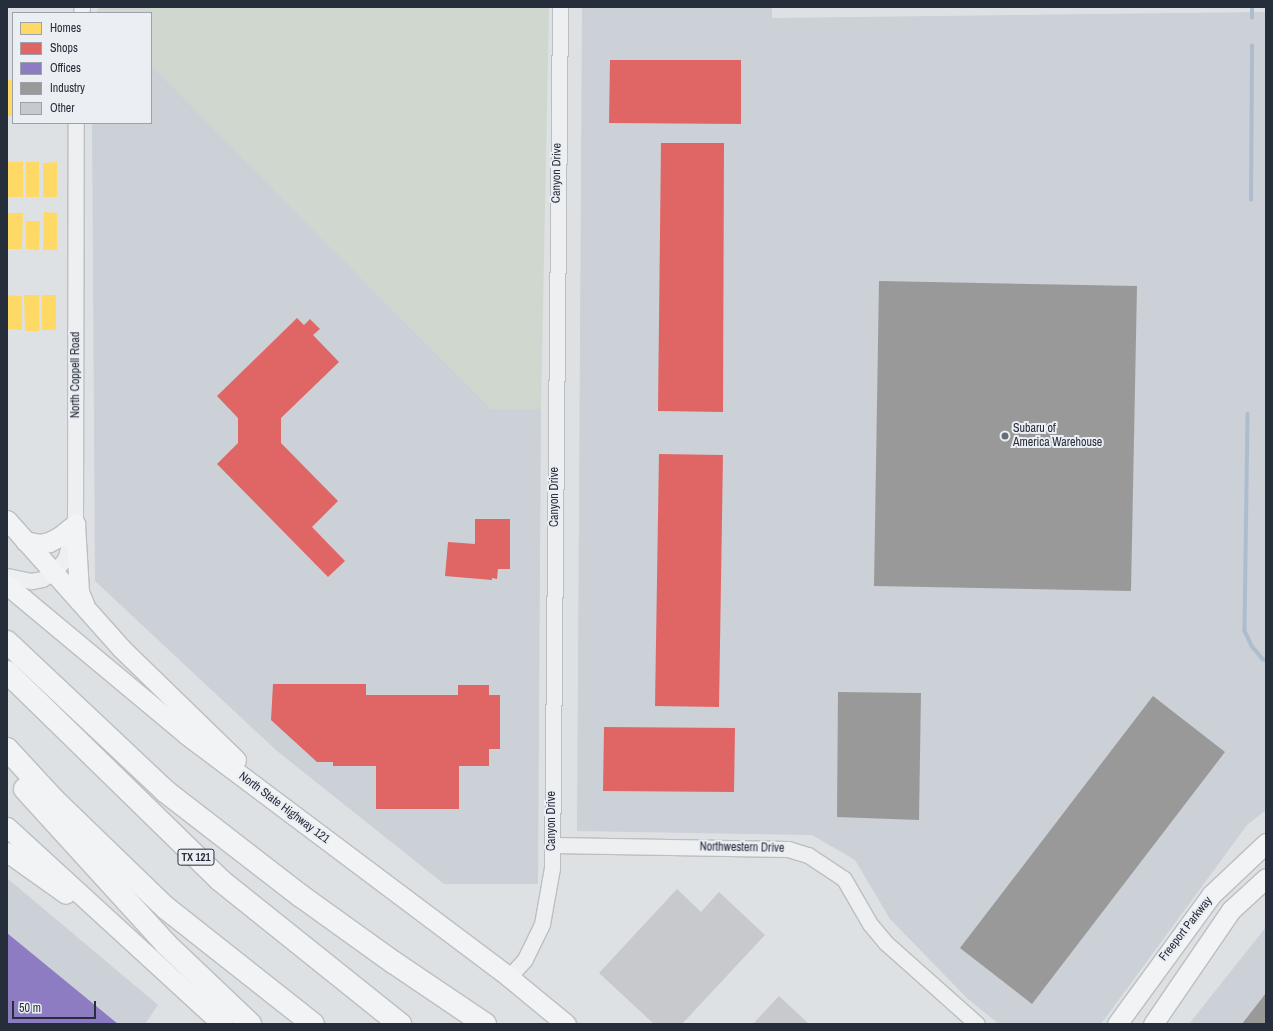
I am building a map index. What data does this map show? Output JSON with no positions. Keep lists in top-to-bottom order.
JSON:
{
  "streets": {
    "highway": ["TX 121"],
    "main road": ["North State Highway 121", "Freeport Parkway"],
    "street": ["Canyon Drive", "North Coppell Road", "Northwestern Drive"]
  },
  "crossings": [
    ["Canyon Drive", "North State Highway 121"],
    ["Canyon Drive", "Northwestern Drive"]
  ],
  "places": ["Subaru of America Warehouse"],
  "legend": [
    "Homes",
    "Shops",
    "Offices",
    "Industry",
    "Other"
  ],
  "scale_bar": "50 m"
}
